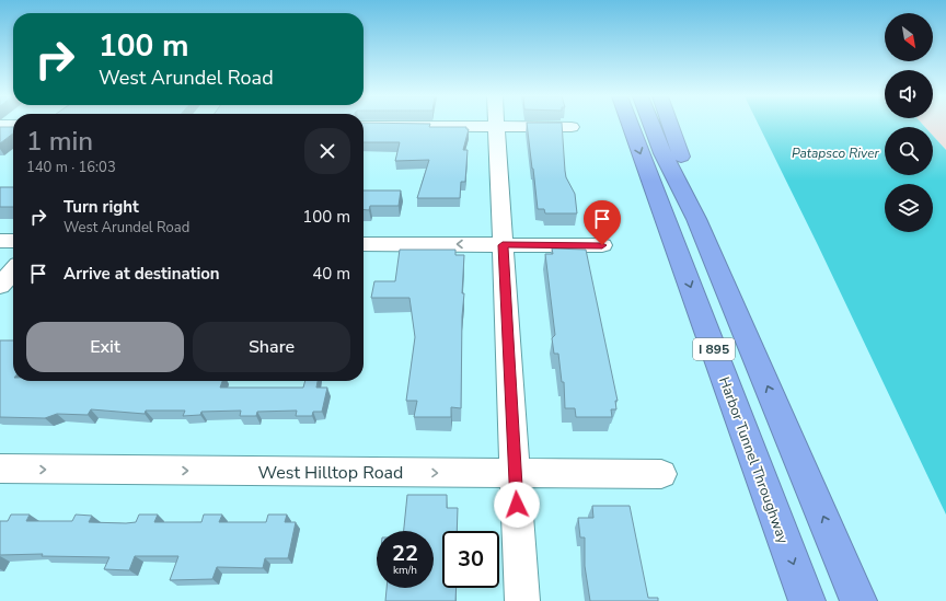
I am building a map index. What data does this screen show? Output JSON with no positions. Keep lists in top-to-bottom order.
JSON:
{
  "streets": {
    "highway": ["I 895", "Harbor Tunnel Throughway"],
    "street": ["West Hilltop Road"]
  },
  "one_way": ["West Hilltop Road"],
  "water": ["Patapsco River"],
  "north": "bottom right",
  "page": {
    "turn": ["100 m", "West Arundel Road"],
    "heading": ["1 min", "140 m · 16:03"],
    "list": [
      {
        "name": "Turn right",
        "note": "West Arundel Road",
        "value": "100 m"
      },
      {
        "name": "Arrive at destination",
        "value": "40 m"
      }
    ],
    "buttons": ["Exit", "Share"],
    "speed": "22 km/h",
    "limit": "30"
  }
}
